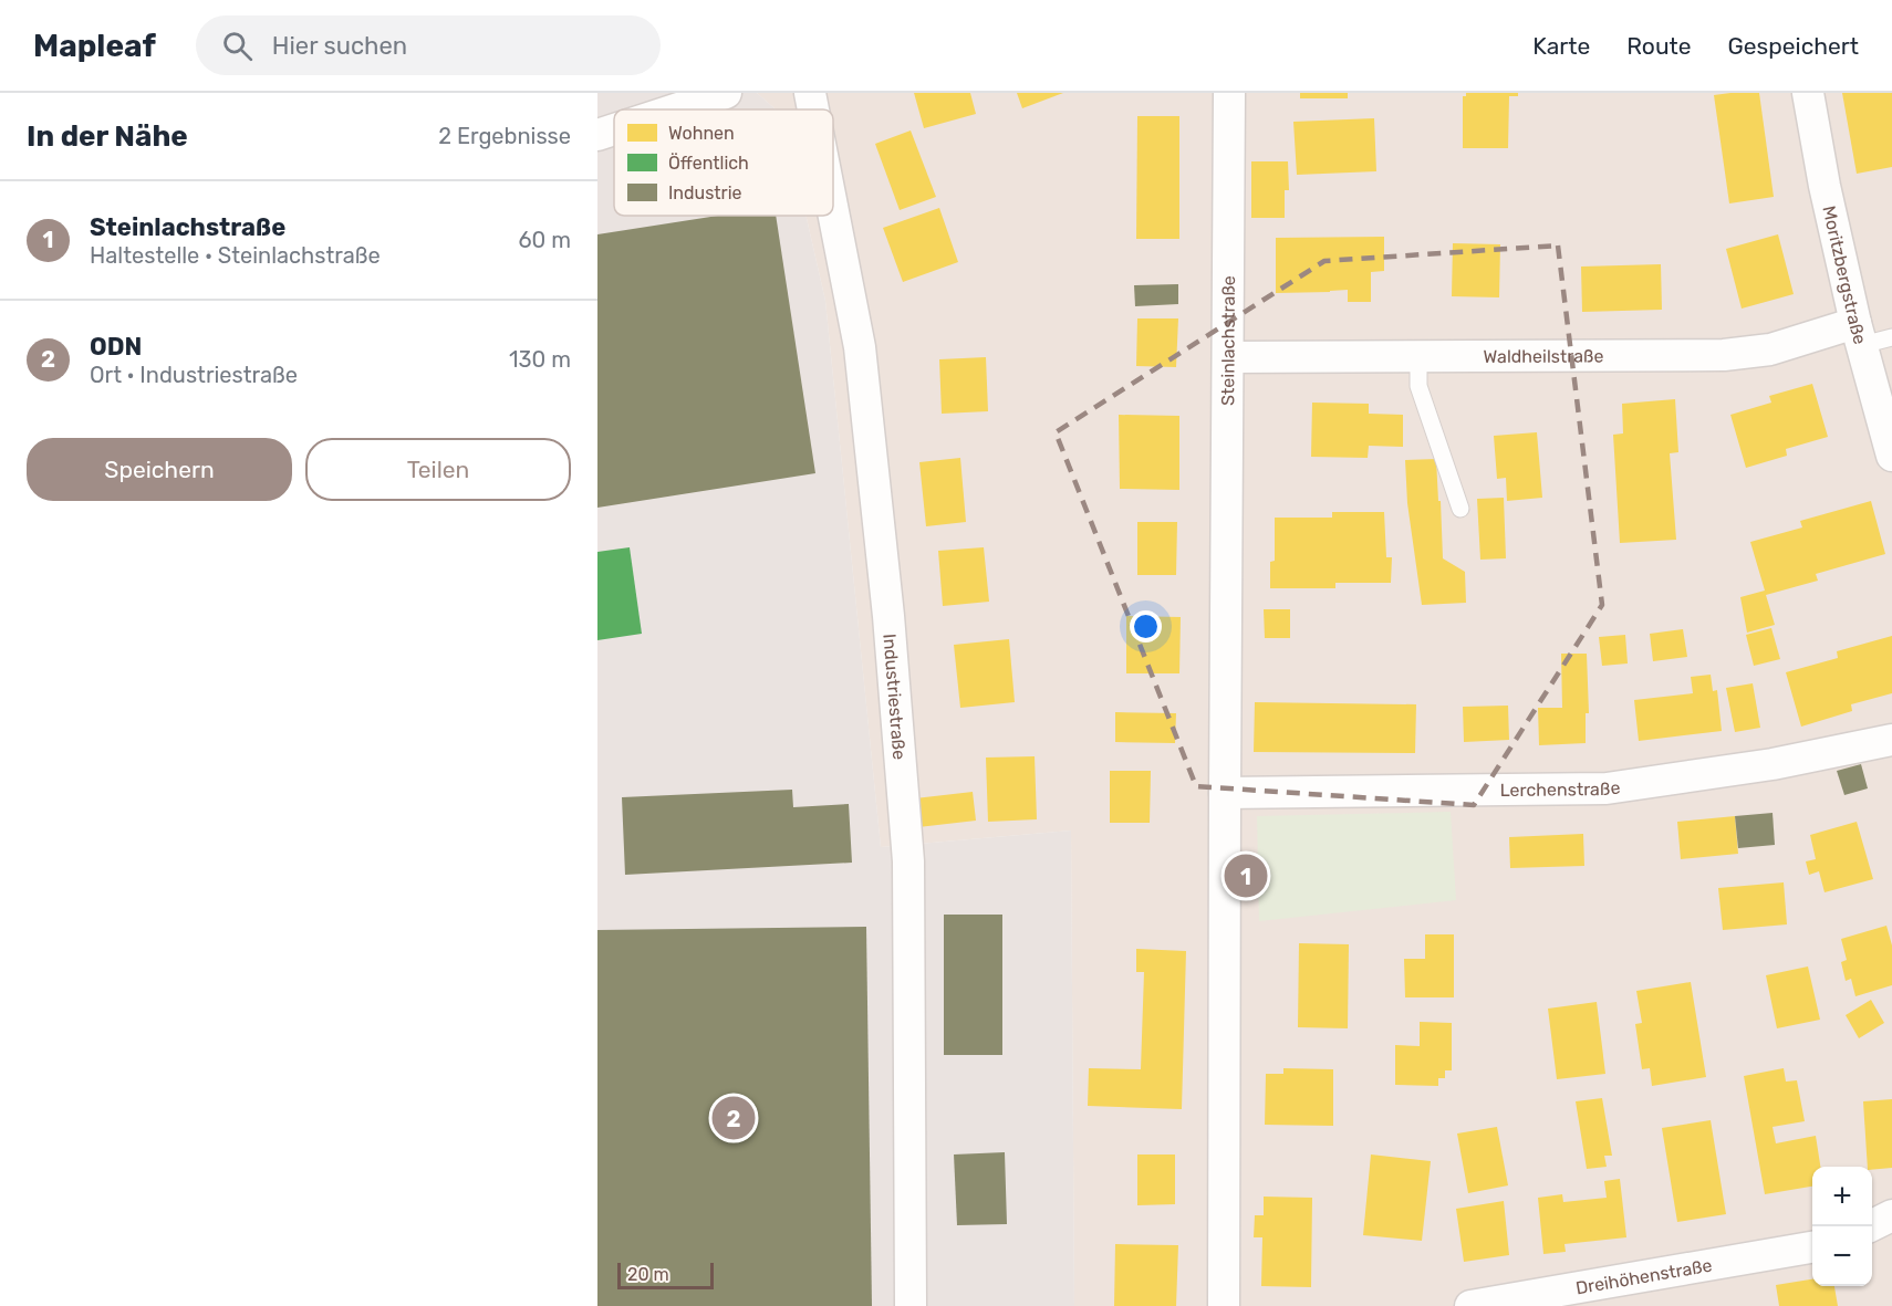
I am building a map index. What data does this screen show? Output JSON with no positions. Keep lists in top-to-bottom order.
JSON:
{
  "streets": {
    "street": [
      "Moritzbergstraße",
      "Steinlachstraße",
      "Waldheilstraße",
      "Industriestraße",
      "Lerchenstraße",
      "Dreihöhenstraße"
    ]
  },
  "crossings": [
    ["Moritzbergstraße", "Waldheilstraße"],
    ["Steinlachstraße", "Waldheilstraße"],
    ["Steinlachstraße", "Lerchenstraße"]
  ],
  "legend": ["Wohnen", "Öffentlich", "Industrie"],
  "scale_bar": "20 m",
  "page": {
    "header": "Mapleaf",
    "search": "Hier suchen",
    "nav": ["Karte", "Route", "Gespeichert"],
    "heading": ["In der Nähe", "2 Ergebnisse"],
    "list": [
      {
        "mark": "1",
        "name": "Steinlachstraße",
        "note": "Haltestelle · Steinlachstraße",
        "value": "60 m"
      },
      {
        "mark": "2",
        "name": "ODN",
        "note": "Ort · Industriestraße",
        "value": "130 m"
      }
    ],
    "buttons": ["Speichern", "Teilen"],
    "pins": ["1", "2"],
    "map_buttons": ["+", "−"],
    "scale": "20 m"
  }
}
